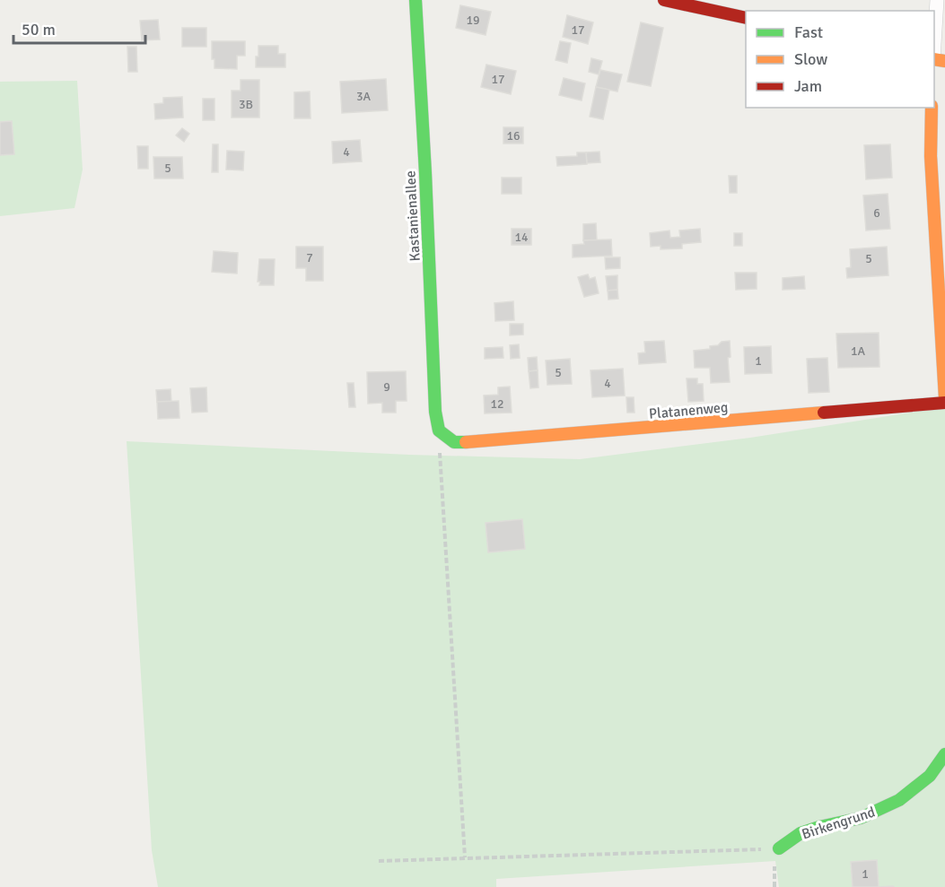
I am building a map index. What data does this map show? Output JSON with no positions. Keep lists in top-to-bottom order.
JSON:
{
  "streets": {
    "street": ["Kastanienallee", "Platanenweg", "Birkengrund"]
  },
  "crossings": [
    ["Kastanienallee", "Platanenweg"]
  ],
  "house_numbers": [
    "19",
    "17",
    "17",
    "3A",
    "3B",
    "16",
    "4",
    "5",
    "6",
    "14",
    "7",
    "5",
    "1A",
    "1",
    "5",
    "4",
    "9",
    "12",
    "1"
  ],
  "legend": ["Fast", "Slow", "Jam"],
  "scale_bar": "50 m"
}
